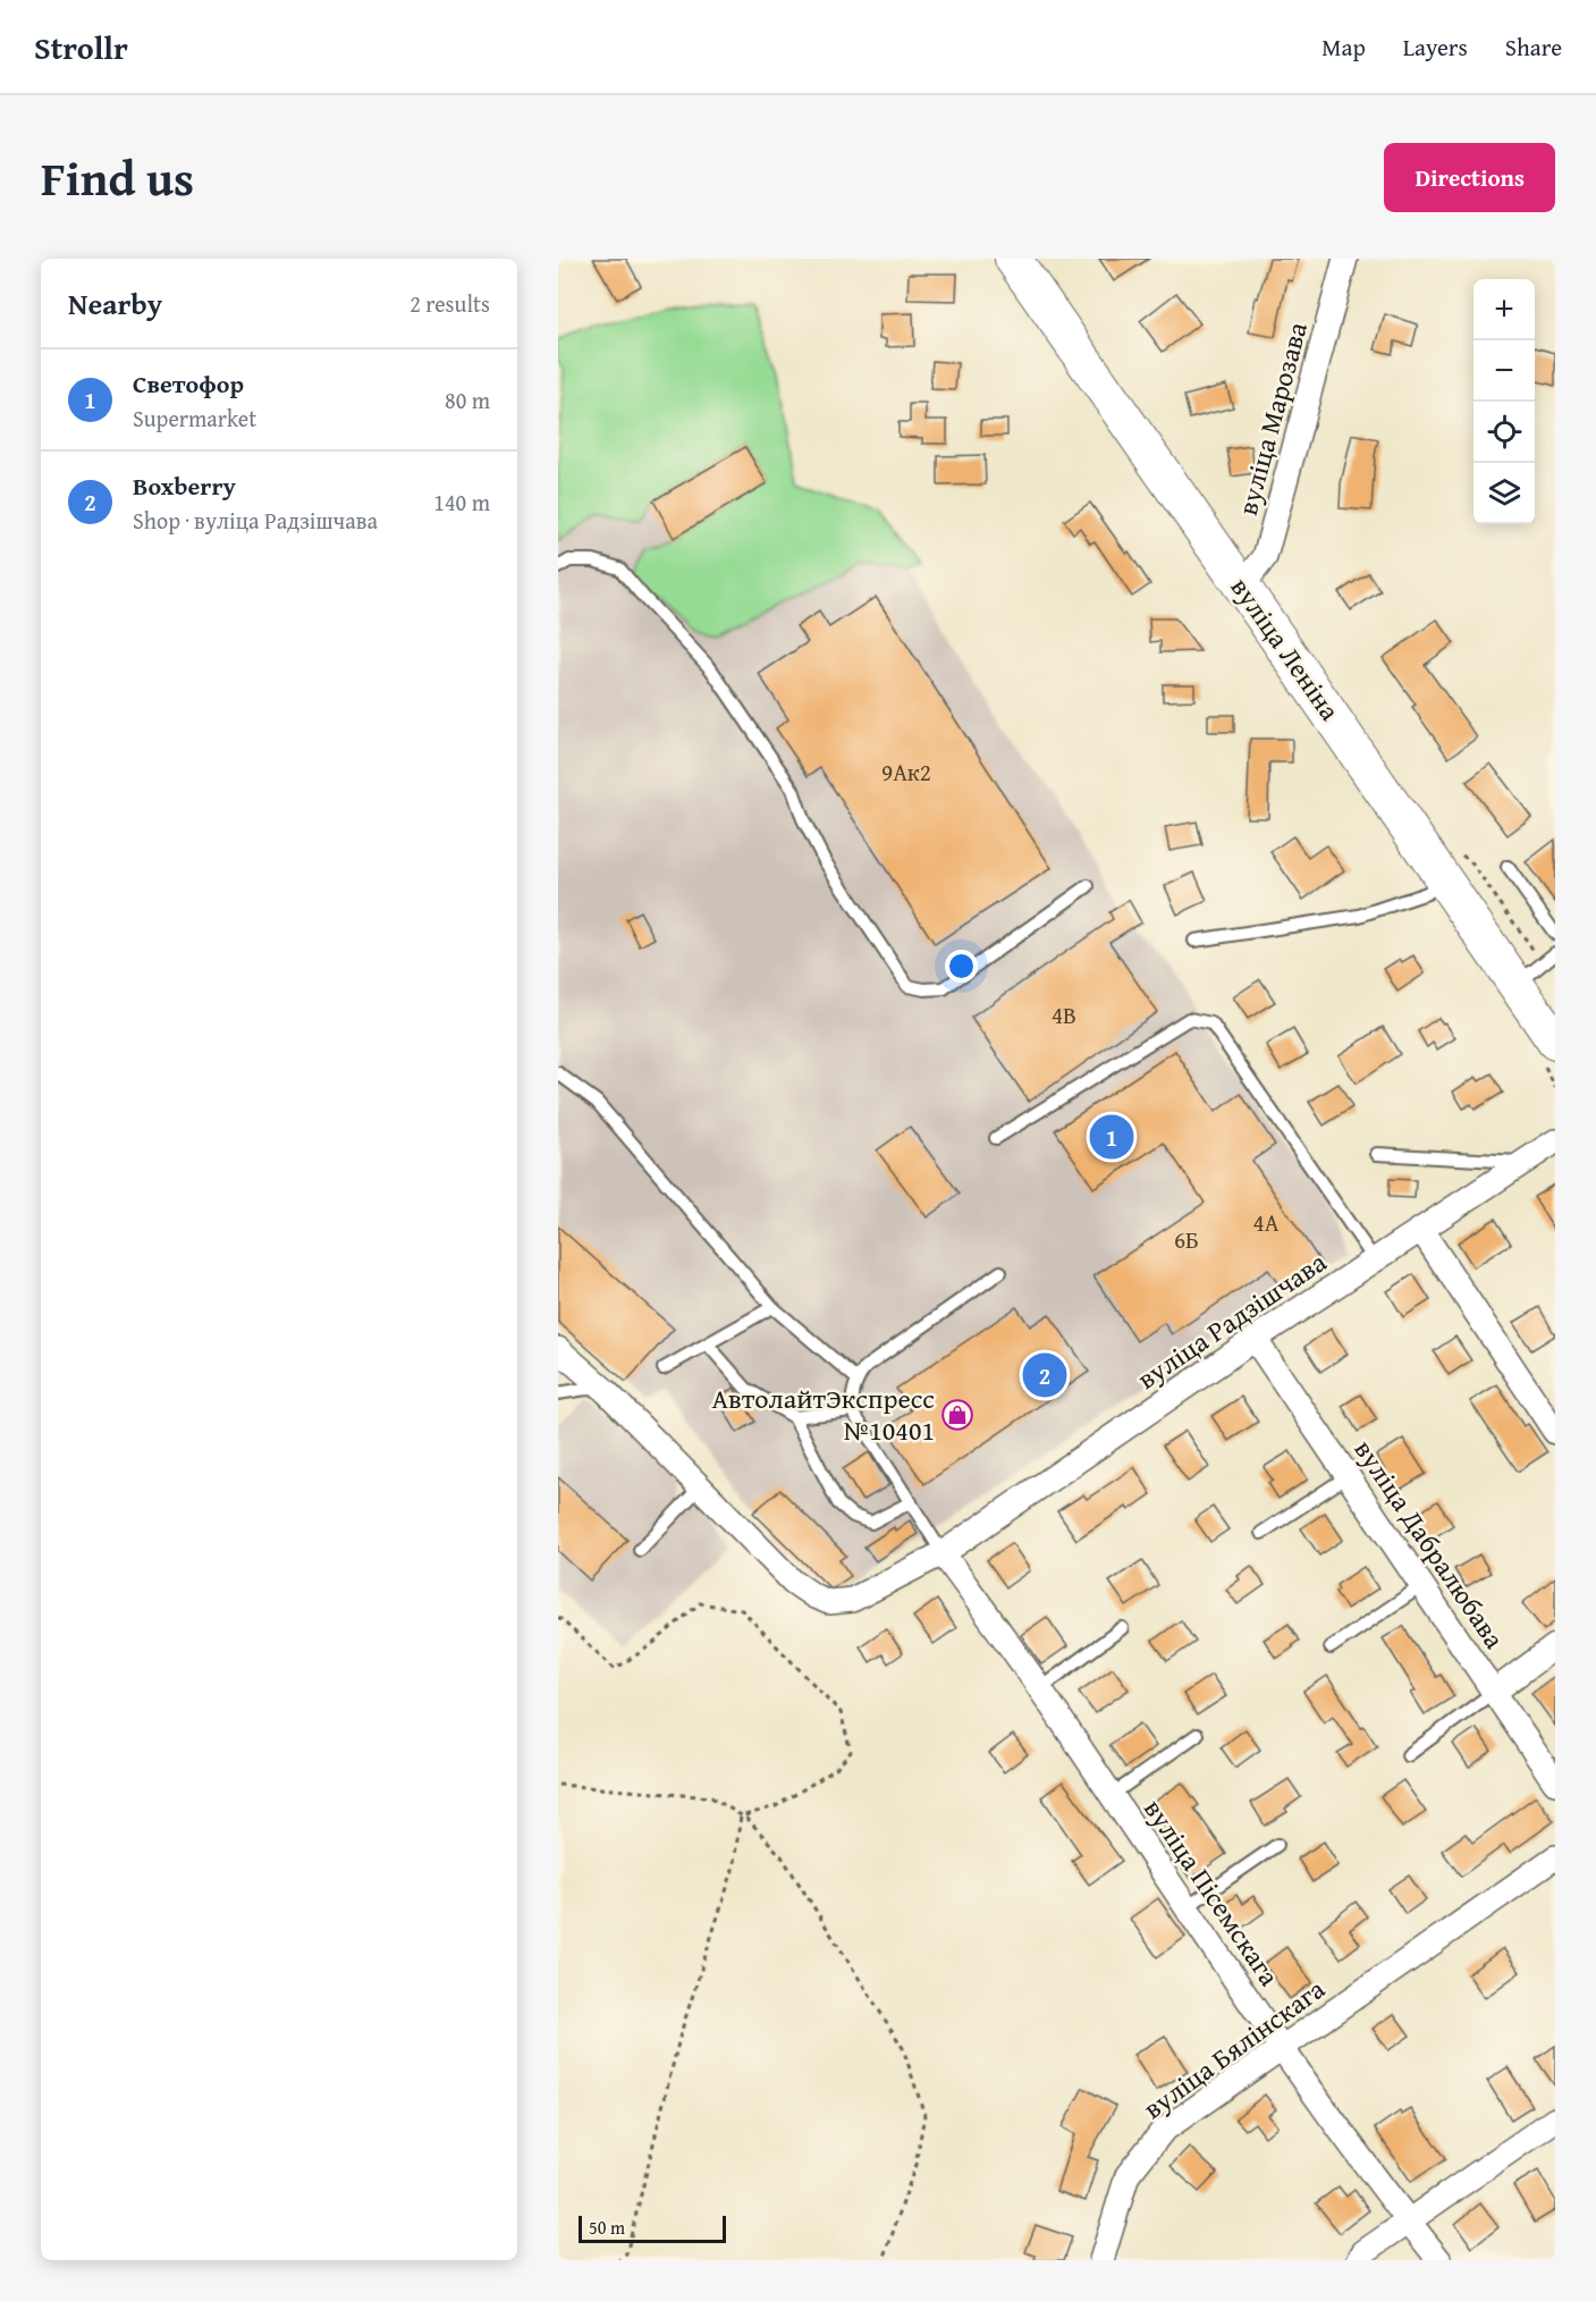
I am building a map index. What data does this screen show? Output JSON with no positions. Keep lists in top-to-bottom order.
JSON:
{
  "streets": {
    "main road": ["вуліца Леніна"],
    "street": [
      "вуліца Марозава",
      "вуліца Радзішчава",
      "вуліца Дабралюбава",
      "вуліца Пісемскага",
      "вуліца Бялінскага"
    ]
  },
  "crossings": [
    ["вуліца Марозава", "вуліца Леніна"],
    ["вуліца Радзішчава", "вуліца Дабралюбава"],
    ["вуліца Радзішчава", "вуліца Пісемскага"],
    ["вуліца Пісемскага", "вуліца Бялінскага"]
  ],
  "places": {
    "shop": ["АвтолайтЭкспресс №10401"]
  },
  "house_numbers": [
    "9Ак2",
    "4В",
    "4А",
    "6Б"
  ],
  "scale_bar": "50 m",
  "page": {
    "header": "Strollr",
    "nav": ["Map", "Layers", "Share"],
    "title": "Find us",
    "buttons": "Directions",
    "heading": ["Nearby", "2 results"],
    "map_buttons": ["+", "−"],
    "list": [
      {
        "mark": "1",
        "name": "Светофор",
        "note": "Supermarket",
        "value": "80 m"
      },
      {
        "mark": "2",
        "name": "Boxberry",
        "note": "Shop · вуліца Радзішчава",
        "value": "140 m"
      }
    ],
    "pins": ["1", "2"],
    "scale": "50 m"
  }
}
